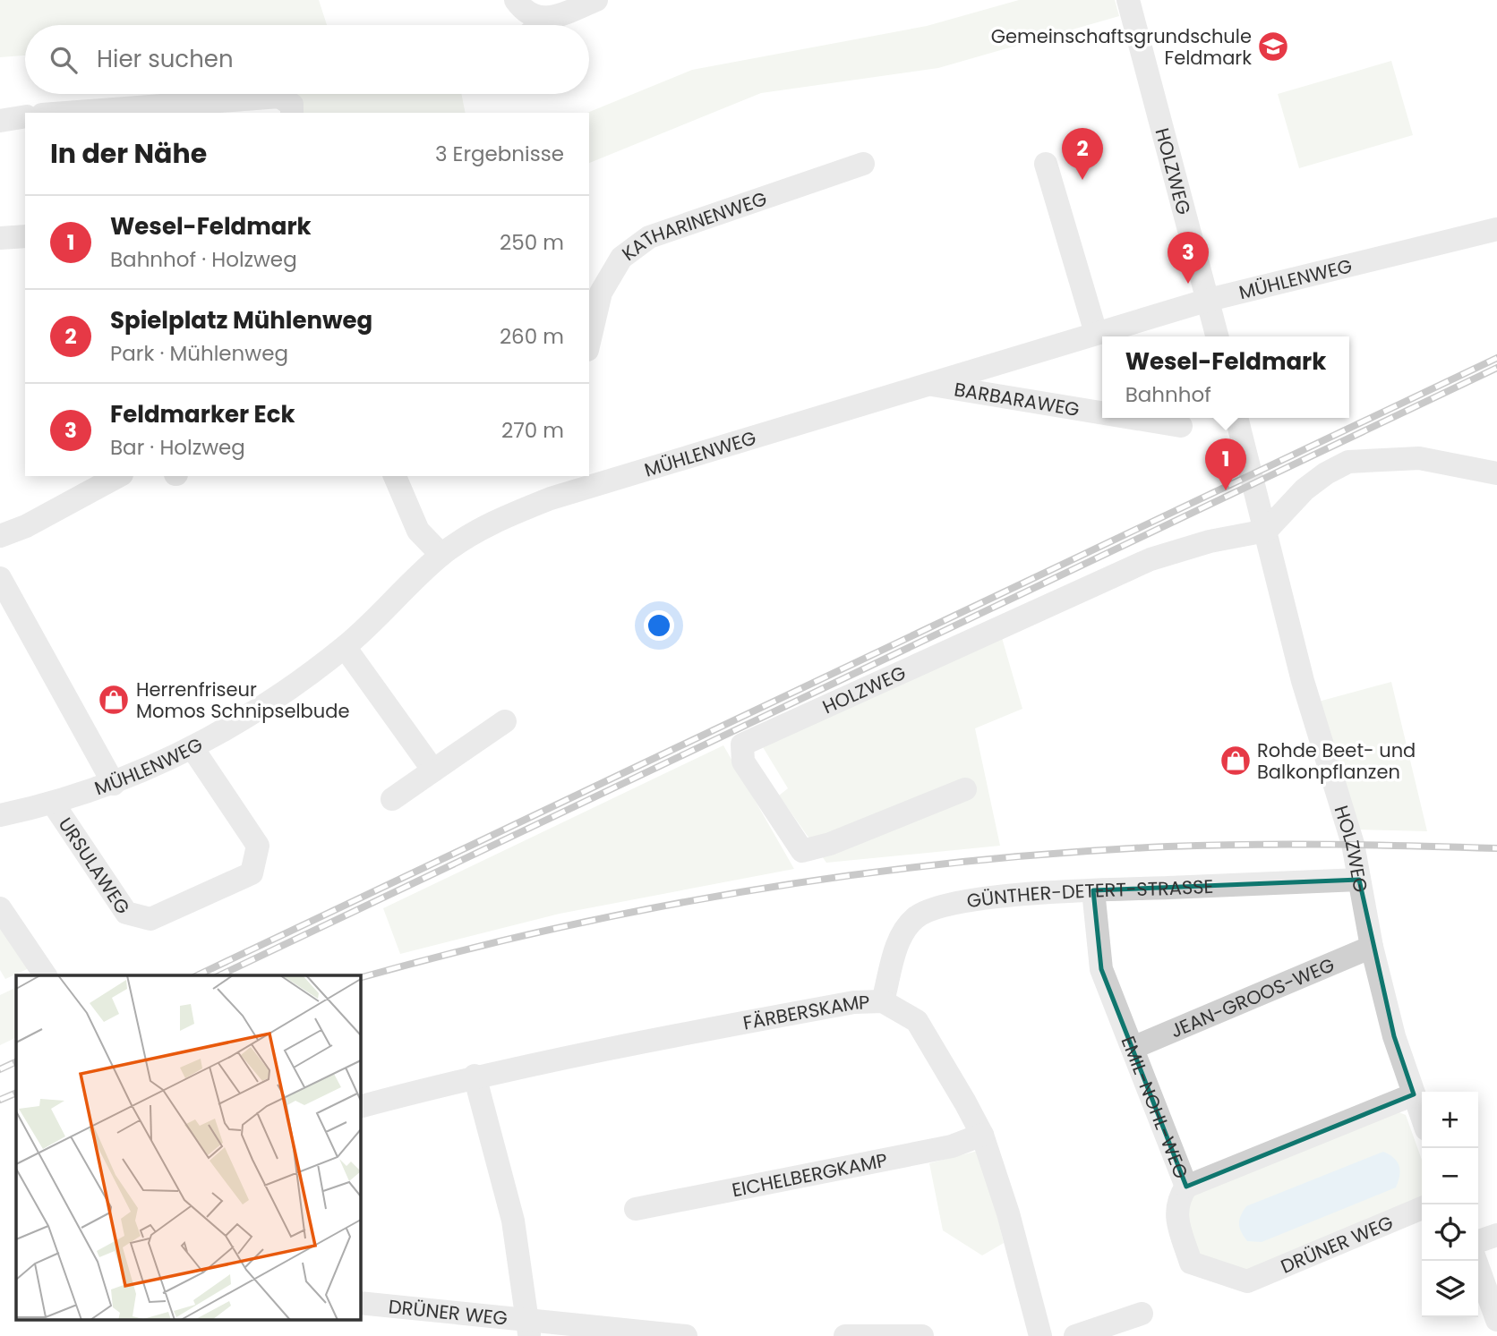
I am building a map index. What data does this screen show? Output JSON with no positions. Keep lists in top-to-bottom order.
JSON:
{
  "streets": {
    "street": [
      "HOLZWEG",
      "KATHARINENWEG",
      "MÜHLENWEG",
      "BARBARAWEG",
      "URSULAWEG",
      "GÜNTHER-DETERT-STRASSE",
      "JEAN-GROOS-WEG",
      "FÄRBERSKAMP",
      "EMIL-NOHL-WEG",
      "EICHELBERGKAMP",
      "DRÜNER WEG"
    ]
  },
  "crossings": [
    ["HOLZWEG", "MÜHLENWEG"],
    ["HOLZWEG", "GÜNTHER-DETERT-STRASSE"],
    ["HOLZWEG", "JEAN-GROOS-WEG"],
    ["MÜHLENWEG", "BARBARAWEG"],
    ["MÜHLENWEG", "URSULAWEG"],
    ["GÜNTHER-DETERT-STRASSE", "FÄRBERSKAMP"],
    ["GÜNTHER-DETERT-STRASSE", "EMIL-NOHL-WEG"],
    ["JEAN-GROOS-WEG", "EMIL-NOHL-WEG"],
    ["FÄRBERSKAMP", "EICHELBERGKAMP"],
    ["EMIL-NOHL-WEG", "DRÜNER WEG"]
  ],
  "places": {
    "school or university": ["Gemeinschaftsgrundschule Feldmark"],
    "shop": ["Herrenfriseur Momos Schnipselbude", "Rohde Beet- und Balkonpflanzen"]
  },
  "page": {
    "search": "Hier suchen",
    "heading": ["In der Nähe", "3 Ergebnisse"],
    "pins": ["2", "3", "1"],
    "list": [
      {
        "mark": "1",
        "name": "Wesel-Feldmark",
        "note": "Bahnhof · Holzweg",
        "value": "250 m"
      },
      {
        "mark": "2",
        "name": "Spielplatz Mühlenweg",
        "note": "Park · Mühlenweg",
        "value": "260 m"
      },
      {
        "mark": "3",
        "name": "Feldmarker Eck",
        "note": "Bar · Holzweg",
        "value": "270 m"
      }
    ],
    "popup": ["Wesel-Feldmark", "Bahnhof"],
    "map_buttons": ["+", "−"]
  }
}
